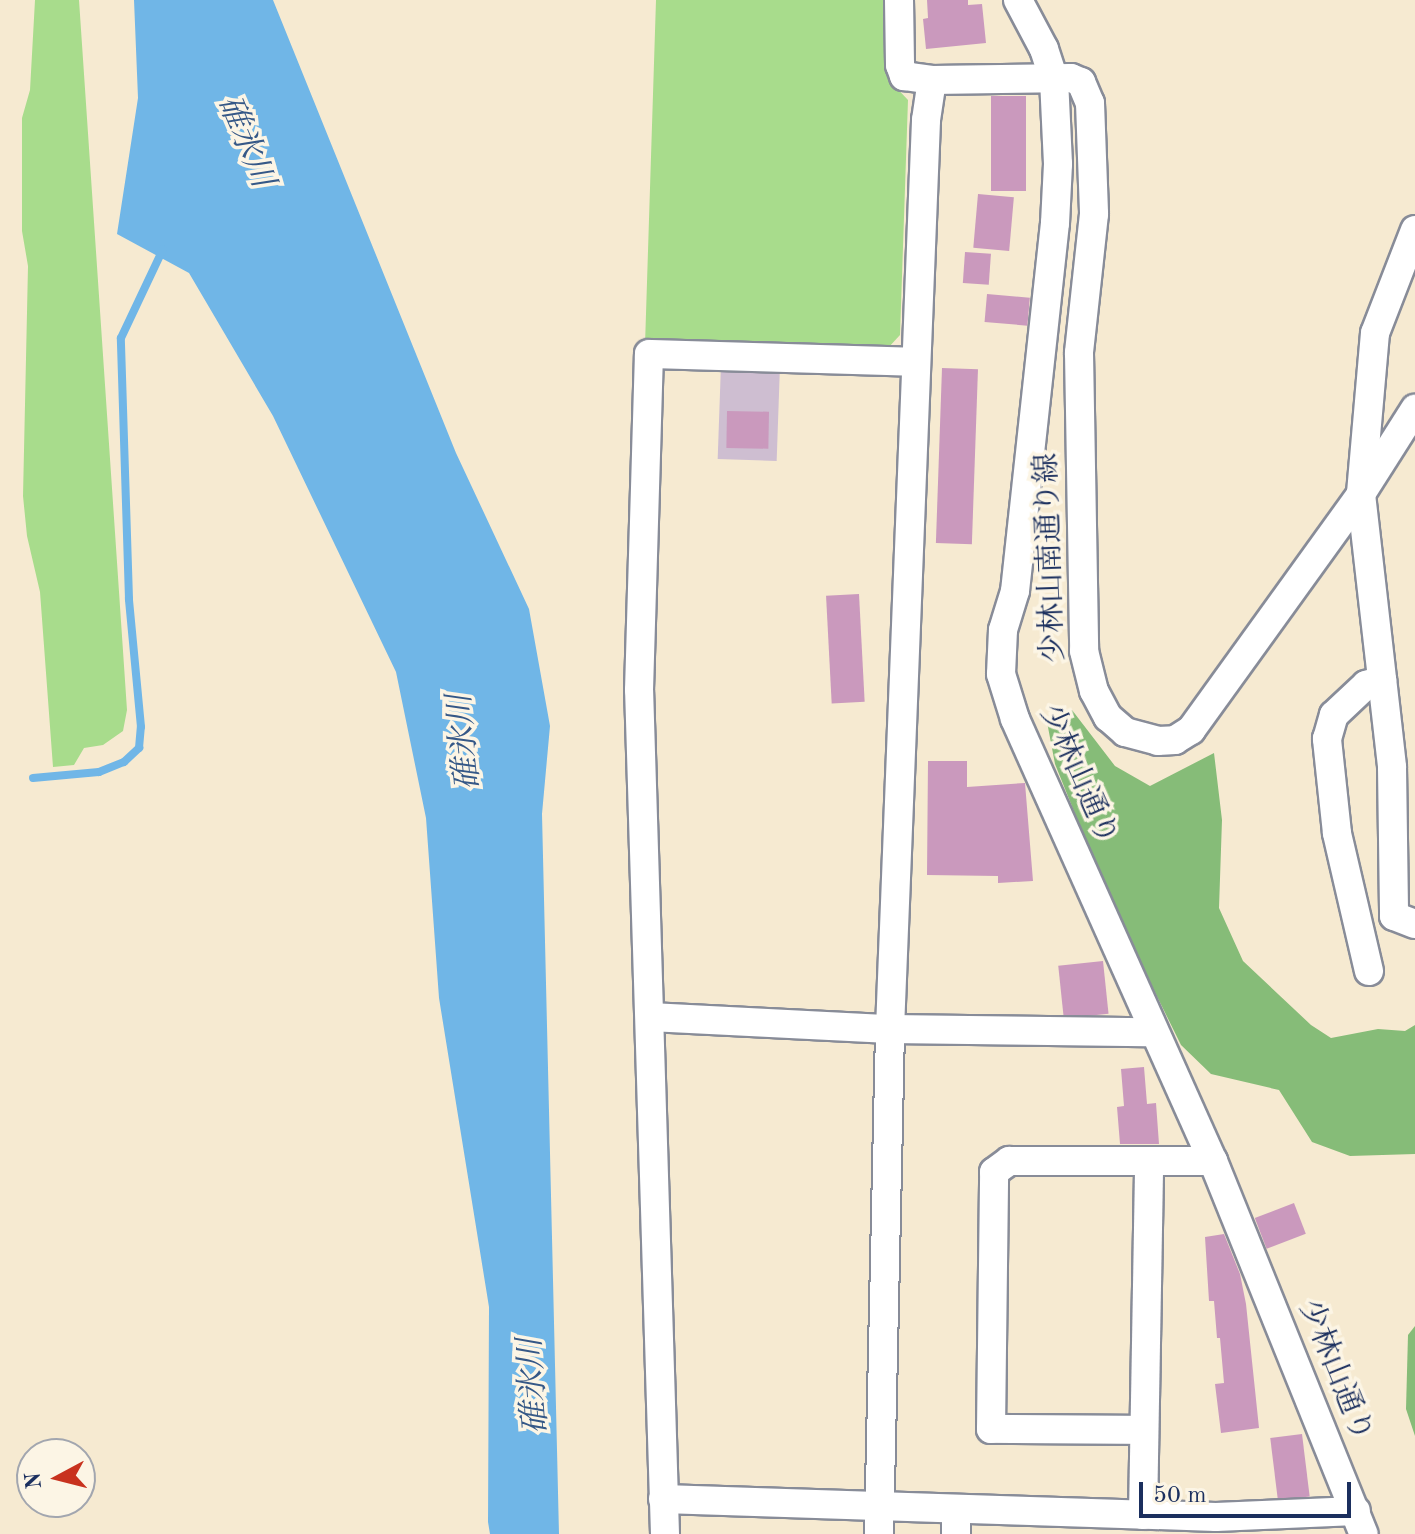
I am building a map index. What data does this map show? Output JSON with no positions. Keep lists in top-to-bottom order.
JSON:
{
  "streets": {
    "street": ["少林山南通り線", "少林山通り"]
  },
  "crossings": [
    ["少林山南通り線", "少林山通り"]
  ],
  "water": ["碓氷川"],
  "scale_bar": "50 m",
  "north": "left"
}
